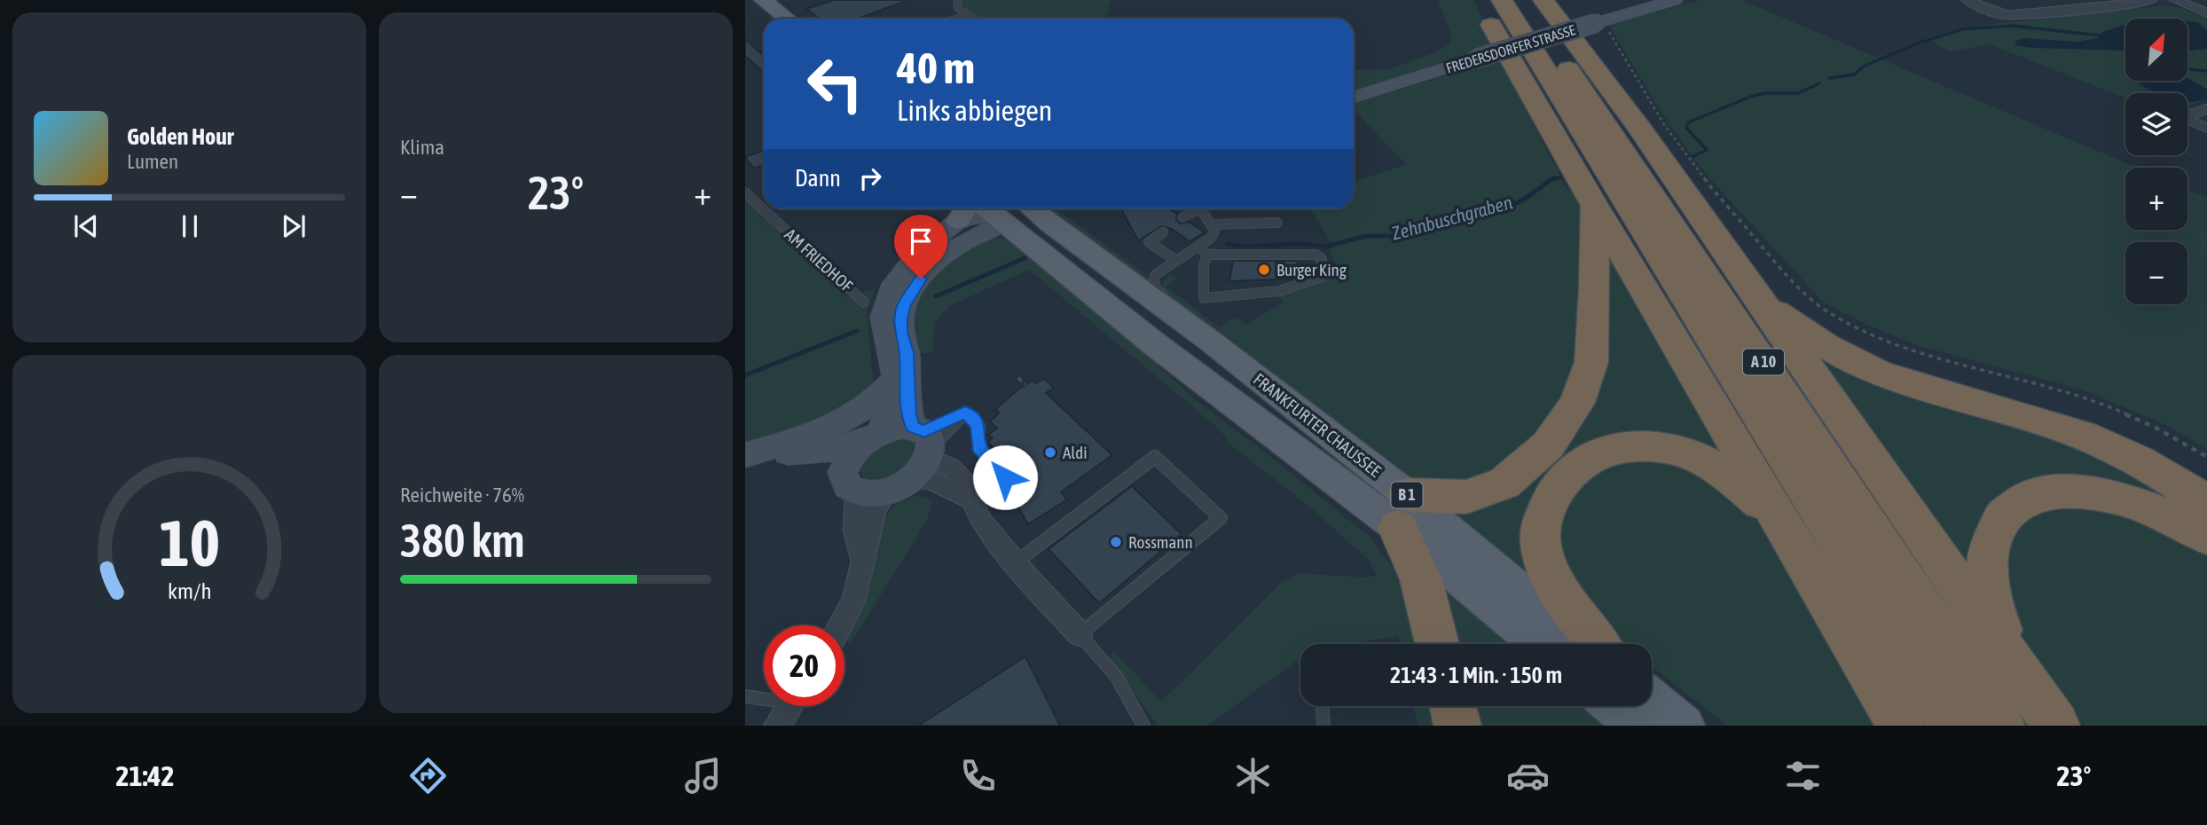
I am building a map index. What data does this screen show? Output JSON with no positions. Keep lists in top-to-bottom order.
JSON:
{
  "streets": {
    "highway": ["A 10"],
    "main road": ["FRANKFURTER CHAUSSEE", "B 1"],
    "street": ["FREDERSDORFER STRASSE"],
    "lane": ["AM FRIEDHOF"]
  },
  "water": ["Zehnbuschgraben"],
  "places": ["Burger King", "Aldi", "Rossmann"],
  "north": "top right",
  "page": {
    "tile": [
      "Klima",
      ["Reichweite · 76%", "380 km"]
    ],
    "map_buttons": ["+", "−"],
    "turn": ["40 m", "Links abbiegen"],
    "song": ["Golden Hour", "Lumen"],
    "then": "Dann",
    "heat": ["−", "23°", "+"],
    "limit": "20",
    "trip": "21:43 · 1 Min. · 150 m",
    "tabs": ["21:42", "23°"],
    "gauge": ["10", "km/h"]
  }
}
